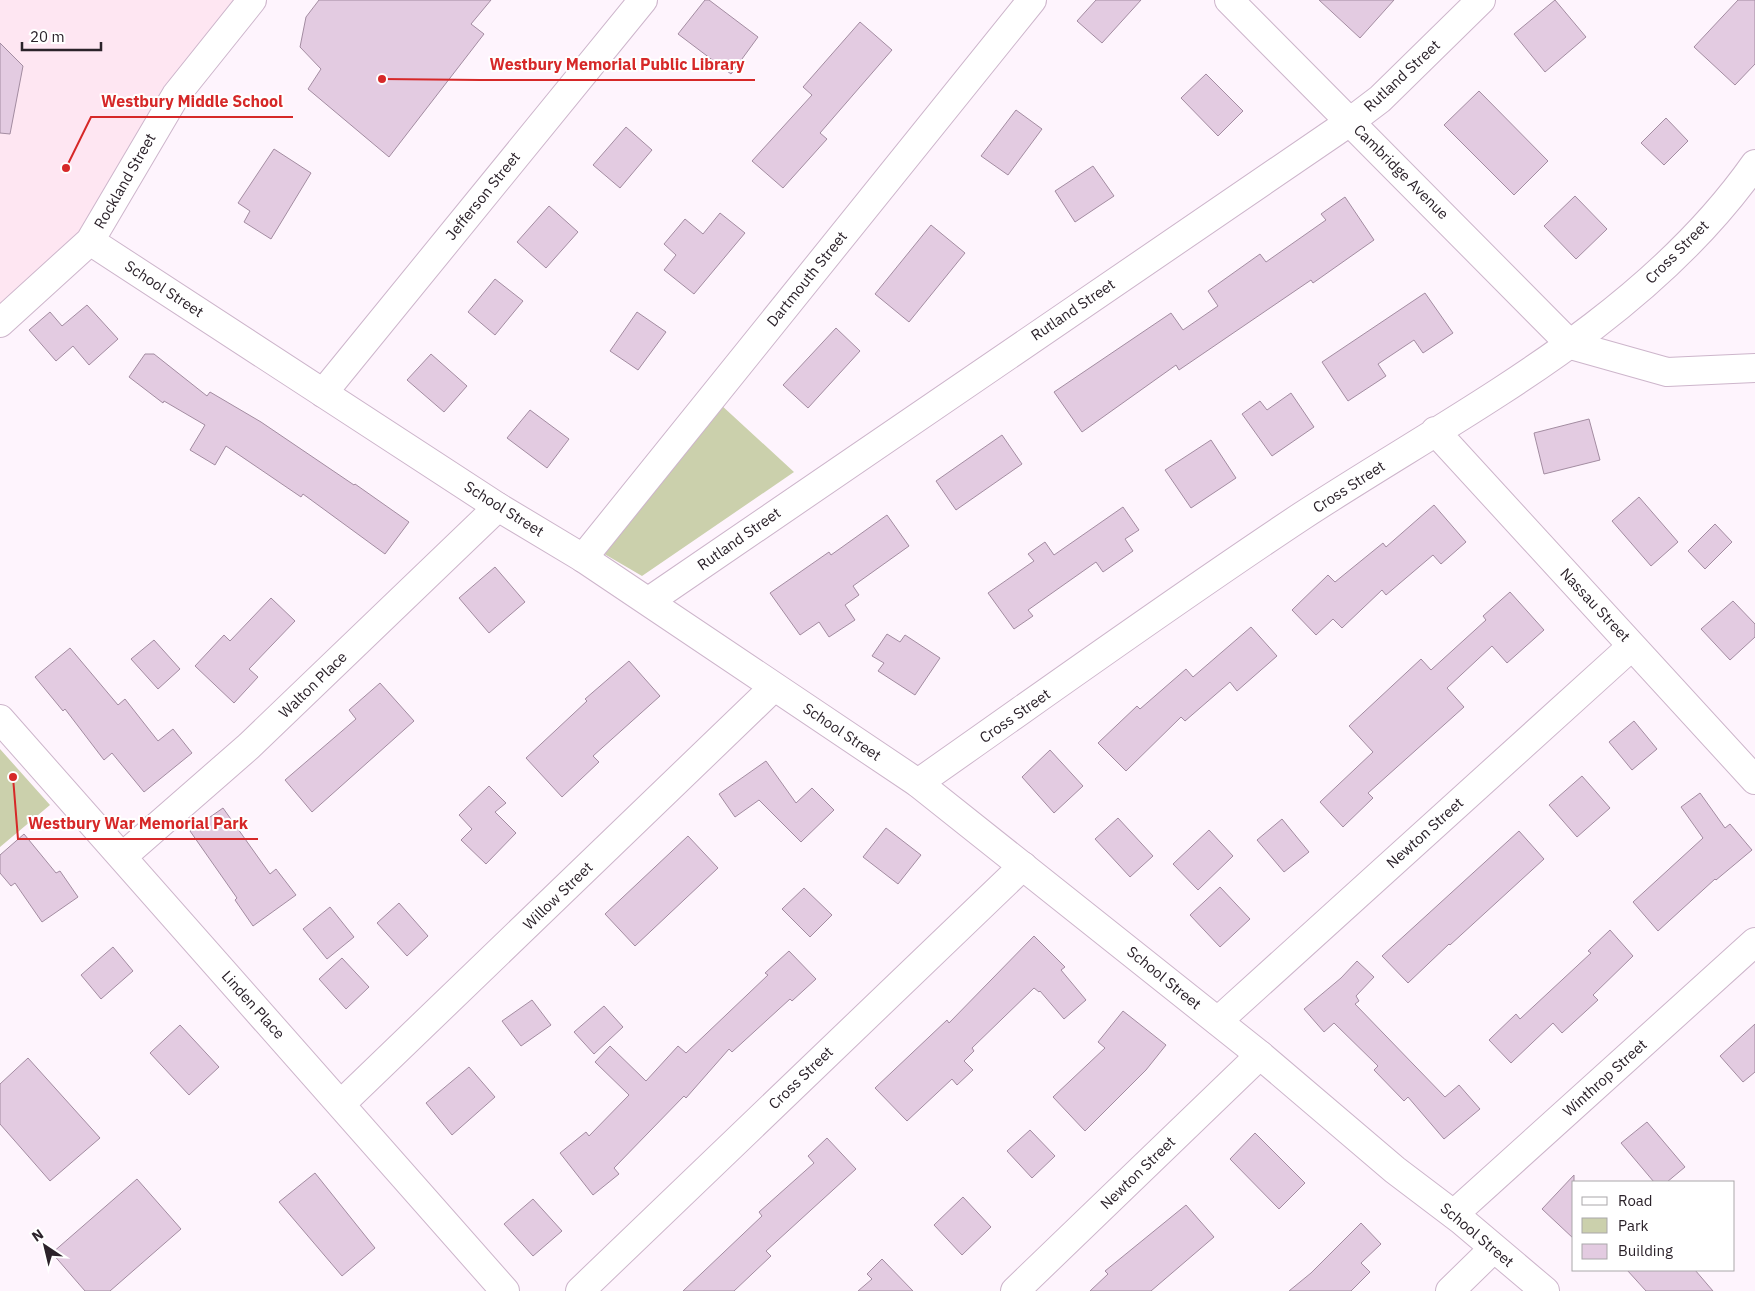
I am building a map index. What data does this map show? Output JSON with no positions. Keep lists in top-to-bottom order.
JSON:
{
  "streets": {
    "street": [
      "Rutland Street",
      "Cambridge Avenue",
      "Rockland Street",
      "Jefferson Street",
      "Cross Street",
      "Dartmouth Street",
      "School Street",
      "Nassau Street",
      "Walton Place",
      "Newton Street",
      "Willow Street",
      "Linden Place",
      "Winthrop Street"
    ]
  },
  "crossings": [
    ["Rutland Street", "Cambridge Avenue"],
    ["Rutland Street", "School Street"],
    ["Cambridge Avenue", "Cross Street"],
    ["Rockland Street", "School Street"],
    ["Jefferson Street", "School Street"],
    ["Cross Street", "School Street"],
    ["Cross Street", "Nassau Street"],
    ["Dartmouth Street", "School Street"],
    ["School Street", "Walton Place"],
    ["School Street", "Newton Street"],
    ["School Street", "Willow Street"],
    ["School Street", "Winthrop Street"],
    ["Nassau Street", "Newton Street"],
    ["Walton Place", "Linden Place"],
    ["Willow Street", "Linden Place"]
  ],
  "places": ["Westbury Memorial Public Library", "Westbury Middle School", "Westbury War Memorial Park"],
  "legend": ["Road", "Park", "Building"],
  "scale_bar": "20 m",
  "north": "top left"
}
